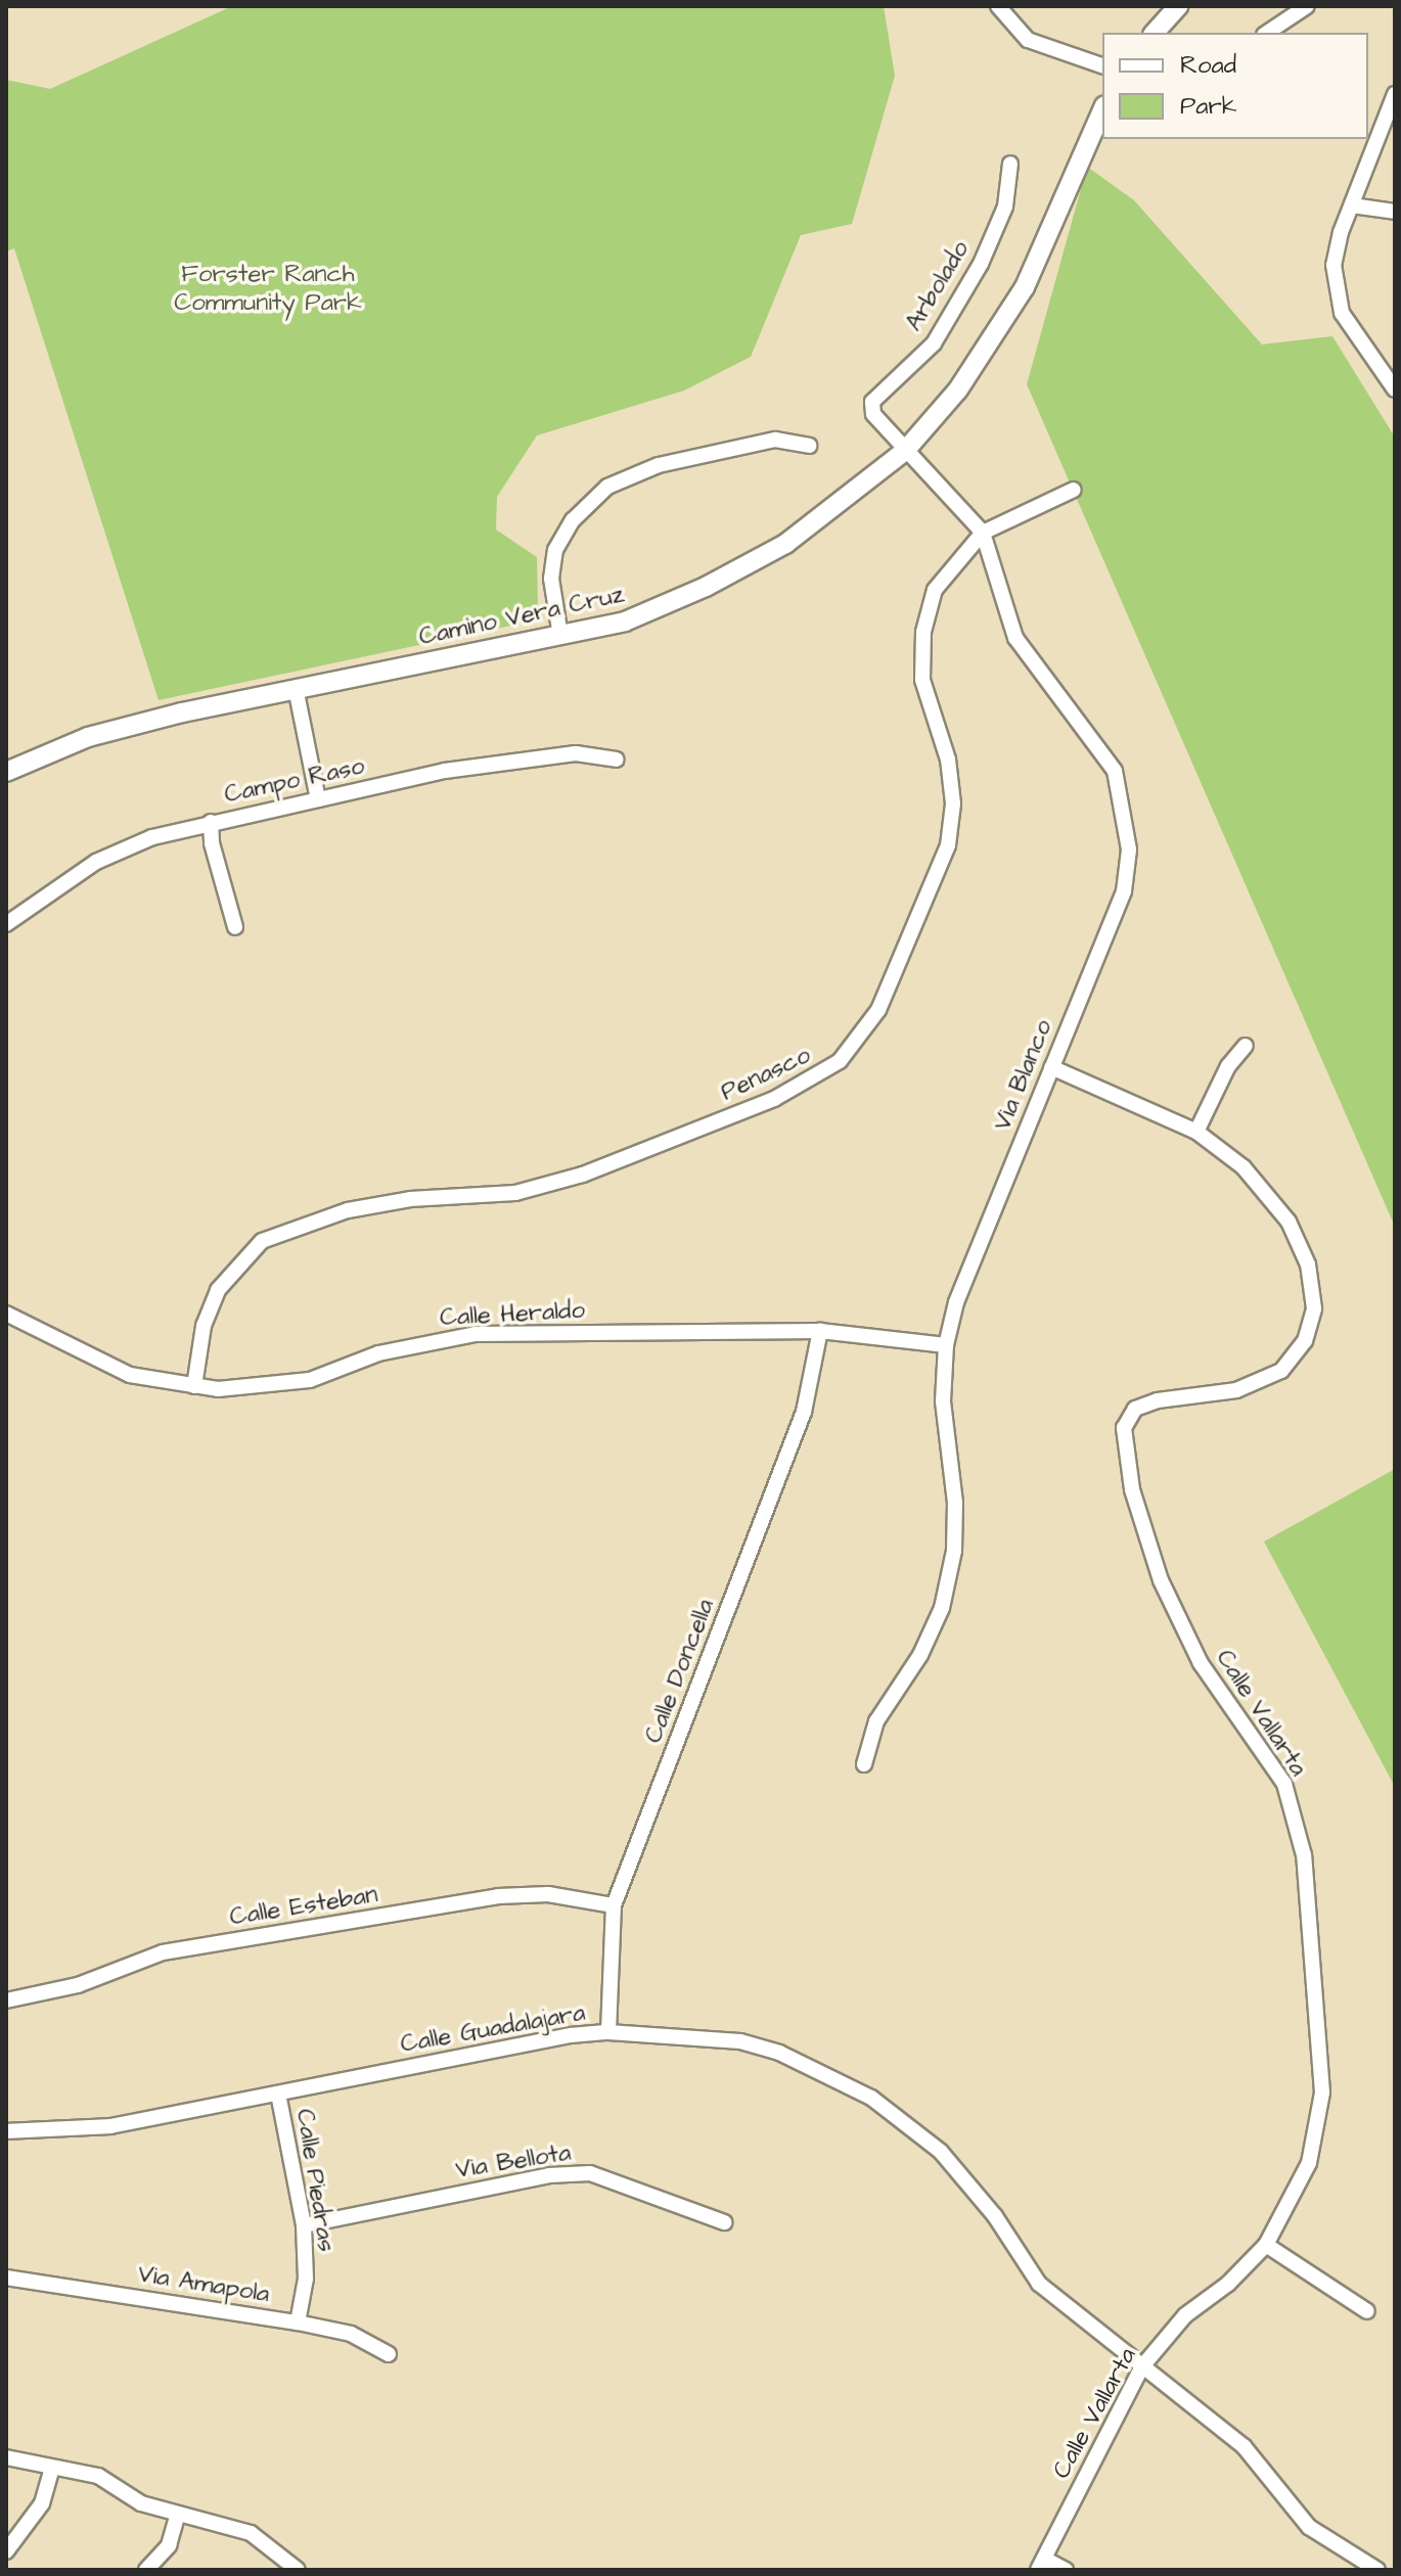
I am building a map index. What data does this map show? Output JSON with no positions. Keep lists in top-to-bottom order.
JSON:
{
  "streets": {
    "main road": ["Camino Vera Cruz"],
    "street": [
      "Arbolado",
      "Campo Raso",
      "Penasco",
      "Via Blanco",
      "Calle Heraldo",
      "Calle Doncella",
      "Calle Vallarta",
      "Calle Esteban",
      "Calle Guadalajara",
      "Via Bellota",
      "Calle Piedras",
      "Via Amapola"
    ]
  },
  "crossings": [
    ["Arbolado", "Camino Vera Cruz"],
    ["Arbolado", "Via Blanco"],
    ["Camino Vera Cruz", "Via Blanco"],
    ["Penasco", "Via Blanco"],
    ["Penasco", "Calle Heraldo"],
    ["Via Blanco", "Calle Heraldo"],
    ["Via Blanco", "Calle Vallarta"],
    ["Calle Heraldo", "Calle Doncella"],
    ["Calle Doncella", "Calle Esteban"],
    ["Calle Doncella", "Calle Guadalajara"],
    ["Calle Vallarta", "Calle Guadalajara"],
    ["Calle Guadalajara", "Calle Piedras"],
    ["Via Bellota", "Calle Piedras"],
    ["Calle Piedras", "Via Amapola"]
  ],
  "parks": ["Forster Ranch Community Park"],
  "legend": ["Road", "Park"]
}
